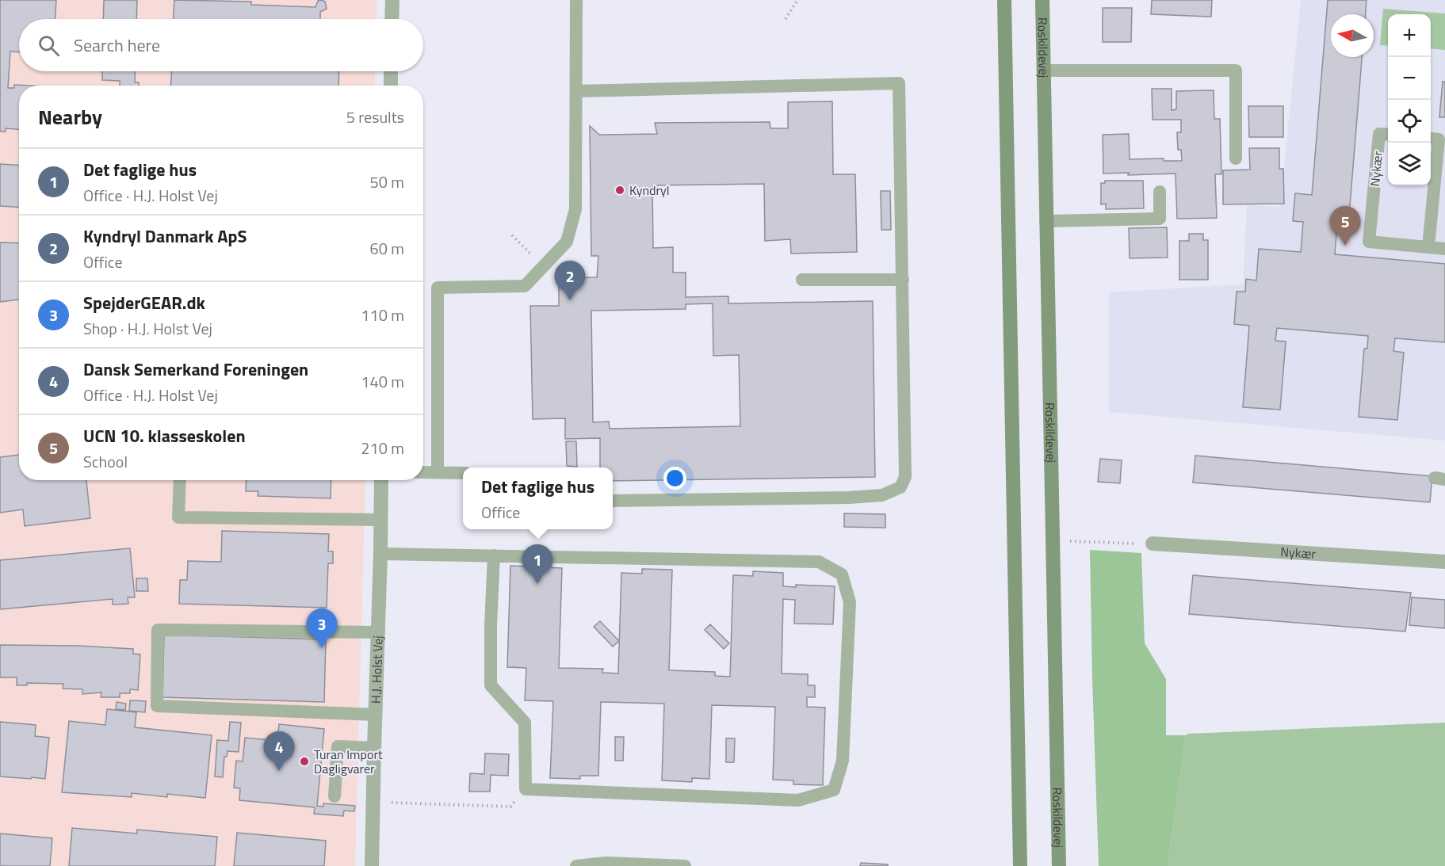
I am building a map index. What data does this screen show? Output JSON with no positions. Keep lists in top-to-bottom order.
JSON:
{
  "streets": {
    "main road": ["Roskildevej"],
    "street": ["Nykær", "H.J. Holst Vej"]
  },
  "places": ["Kyndryl", "Turan Import Dagligvarer"],
  "north": "left",
  "page": {
    "map_buttons": ["+", "−"],
    "search": "Search here",
    "heading": ["Nearby", "5 results"],
    "list": [
      {
        "mark": "1",
        "name": "Det faglige hus",
        "note": "Office · H.J. Holst Vej",
        "value": "50 m"
      },
      {
        "mark": "2",
        "name": "Kyndryl Danmark ApS",
        "note": "Office",
        "value": "60 m"
      },
      {
        "mark": "3",
        "name": "SpejderGEAR.dk",
        "note": "Shop · H.J. Holst Vej",
        "value": "110 m"
      },
      {
        "mark": "4",
        "name": "Dansk Semerkand Foreningen",
        "note": "Office · H.J. Holst Vej",
        "value": "140 m"
      },
      {
        "mark": "5",
        "name": "UCN 10. klasseskolen",
        "note": "School",
        "value": "210 m"
      }
    ],
    "pins": [
      "5",
      "2",
      "1",
      "3",
      "4"
    ],
    "popup": ["Det faglige hus", "Office"]
  }
}
